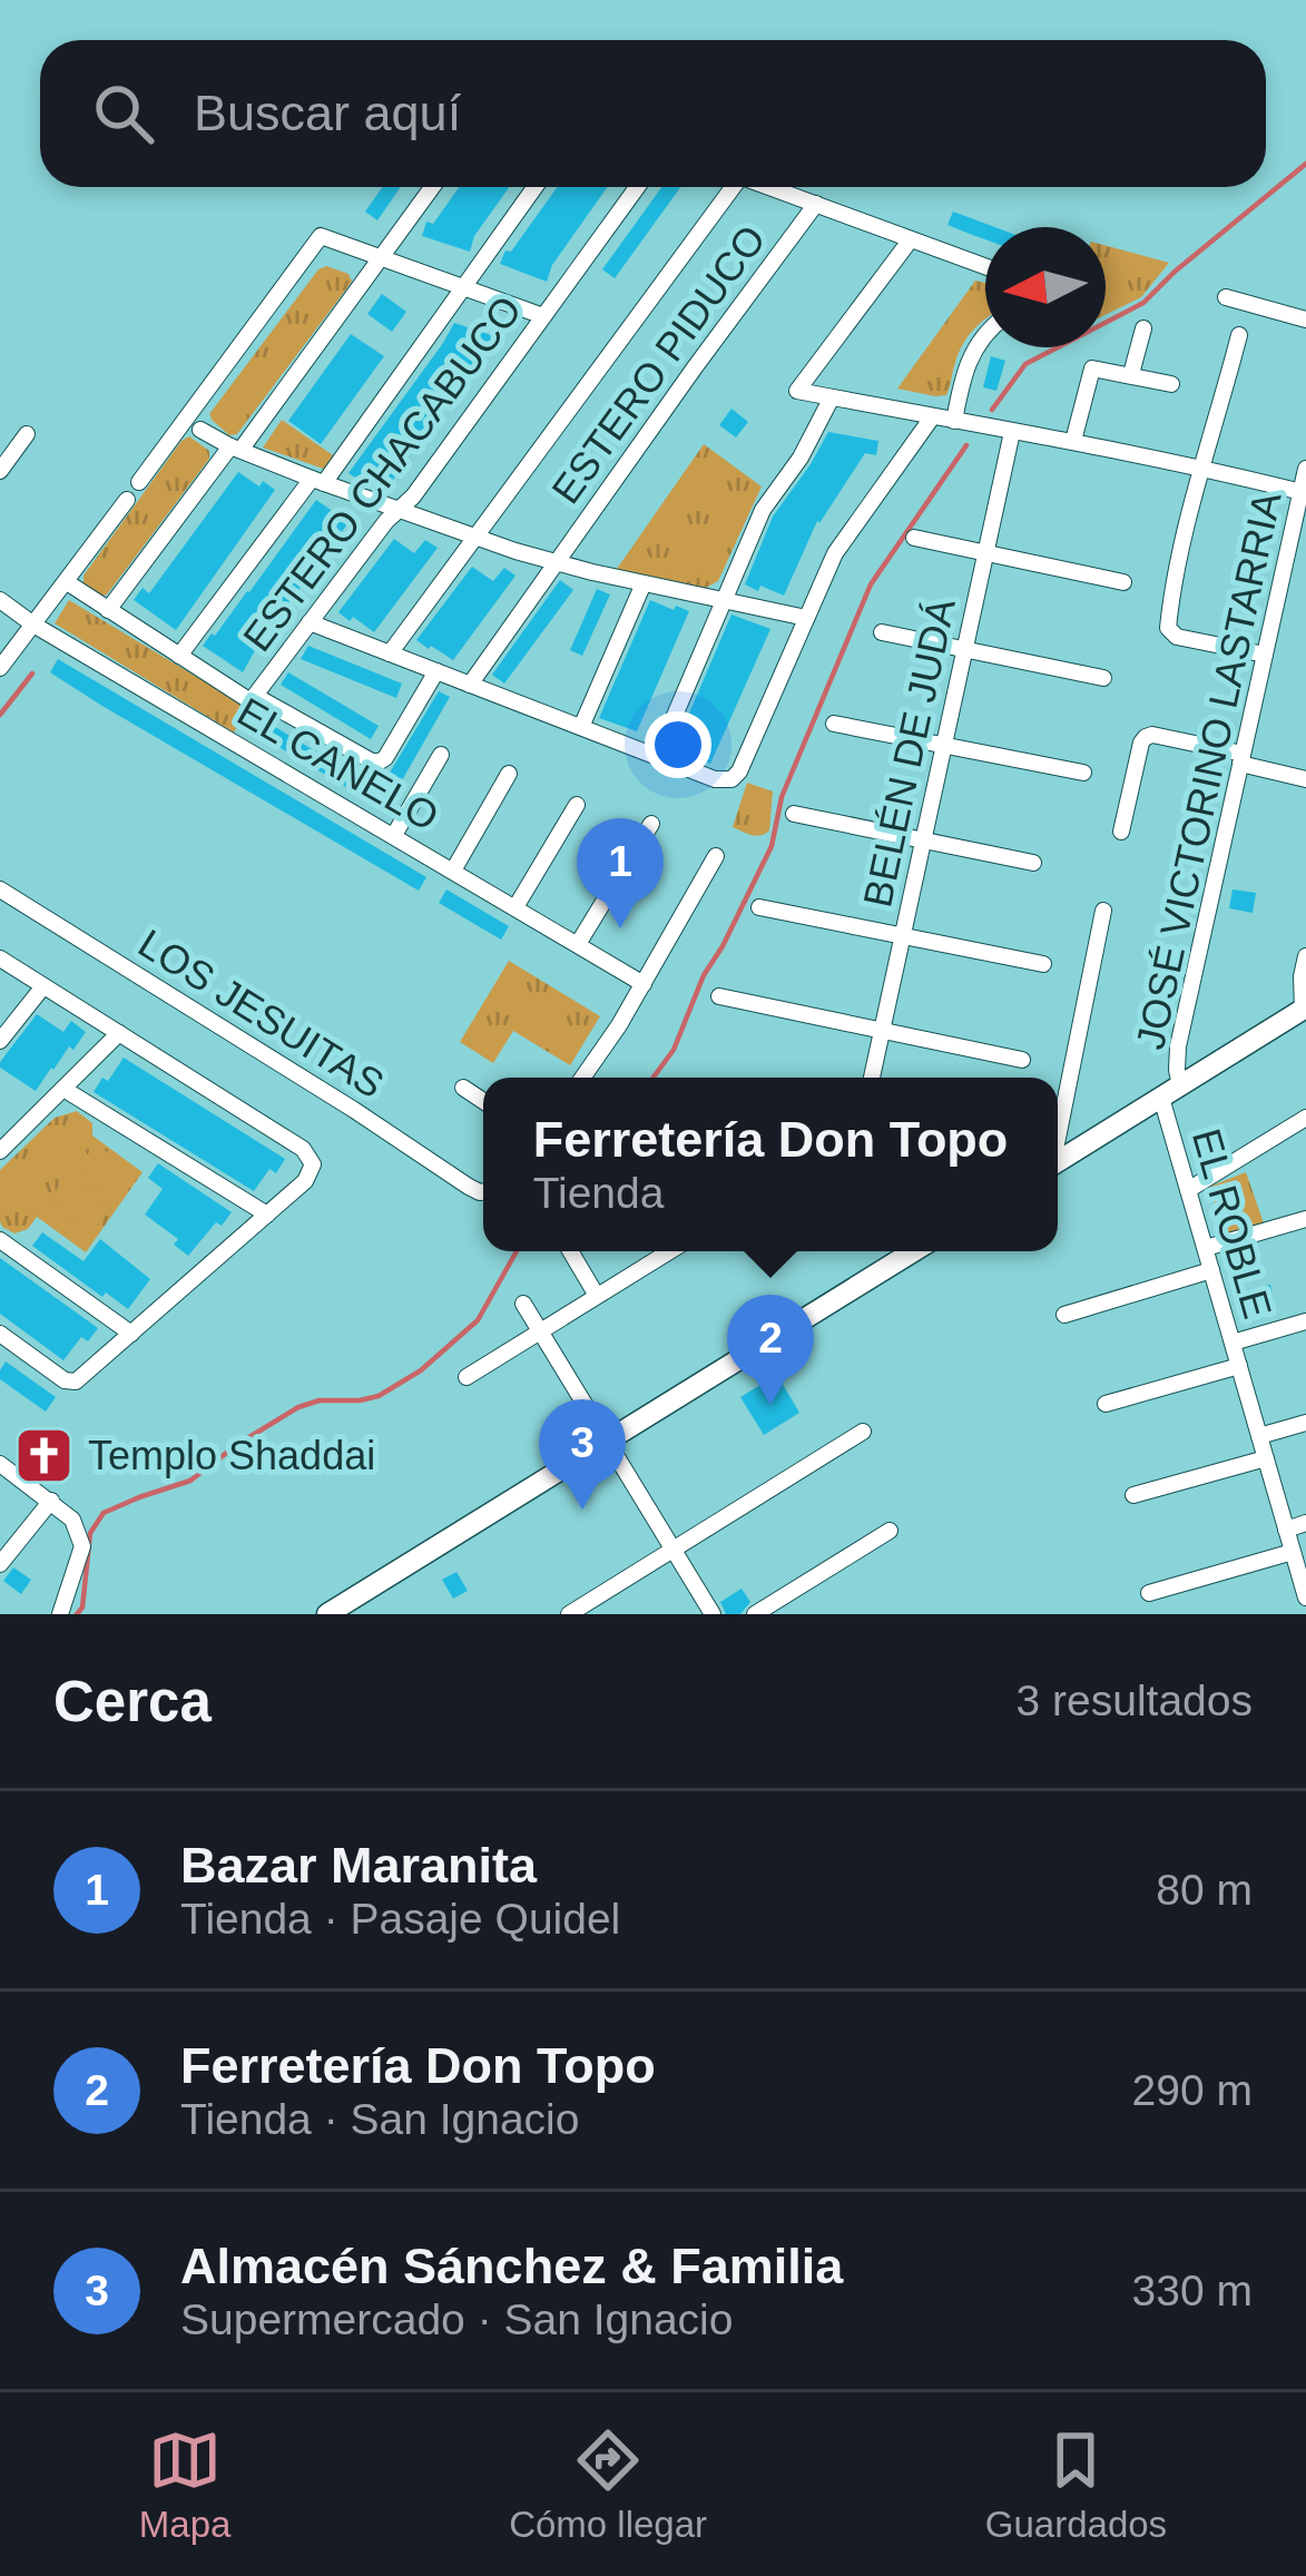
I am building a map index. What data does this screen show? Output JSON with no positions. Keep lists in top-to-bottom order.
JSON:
{
  "streets": {
    "street": [
      "ESTERO PIDUCO",
      "ESTERO CHACABUCO",
      "BELÉN DE JUDÁ",
      "EL CANELO",
      "JOSÉ VICTORINO LASTARRIA",
      "LOS JESUITAS",
      "EL ROBLE"
    ]
  },
  "crossings": [
    ["JOSÉ VICTORINO LASTARRIA", "EL ROBLE"]
  ],
  "places": {
    "church": ["Templo Shaddai"]
  },
  "north": "left",
  "page": {
    "search": "Buscar aquí",
    "pins": ["1", "2", "3"],
    "popup": ["Ferretería Don Topo", "Tienda"],
    "heading": ["Cerca", "3 resultados"],
    "list": [
      {
        "mark": "1",
        "name": "Bazar Maranita",
        "note": "Tienda · Pasaje Quidel",
        "value": "80 m"
      },
      {
        "mark": "2",
        "name": "Ferretería Don Topo",
        "note": "Tienda · San Ignacio",
        "value": "290 m"
      },
      {
        "mark": "3",
        "name": "Almacén Sánchez & Familia",
        "note": "Supermercado · San Ignacio",
        "value": "330 m"
      }
    ],
    "nav": ["Mapa", "Cómo llegar", "Guardados"]
  }
}
